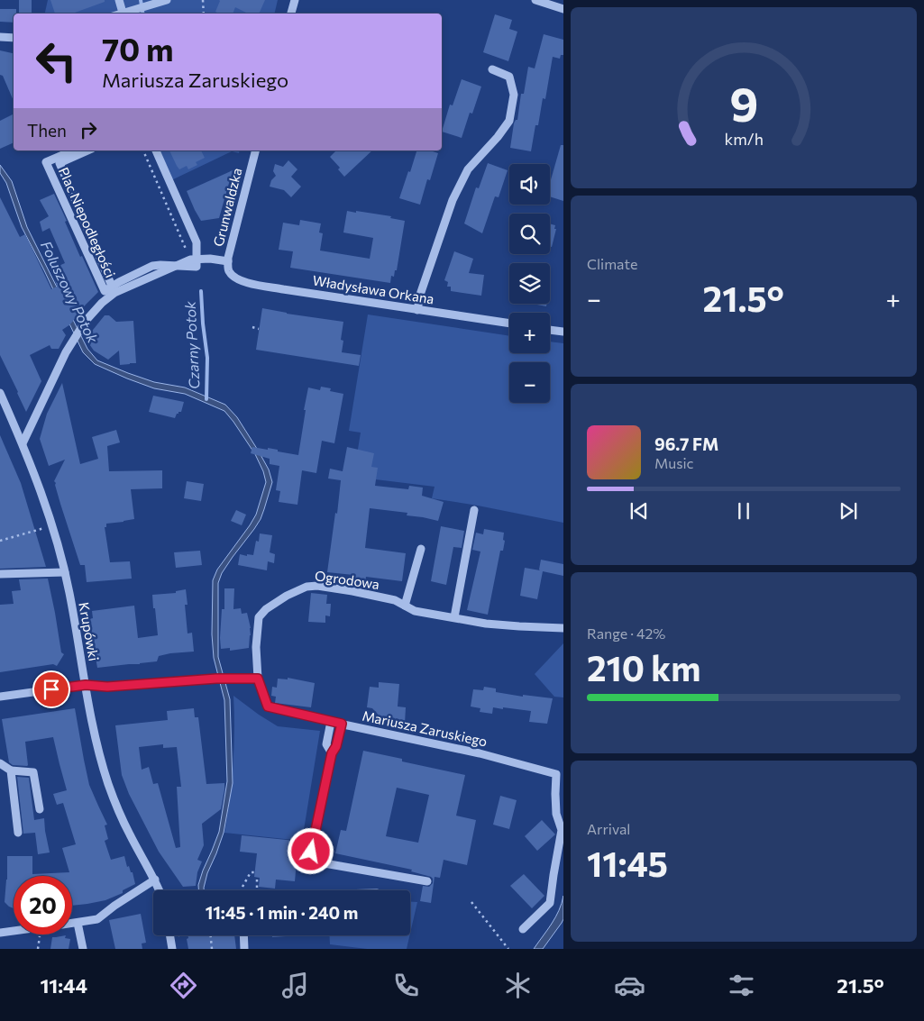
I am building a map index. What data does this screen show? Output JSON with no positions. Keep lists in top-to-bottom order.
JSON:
{
  "streets": {
    "street": [
      "Grunwaldzka",
      "Plac Niepodległości",
      "Władysława Orkana",
      "Ogrodowa",
      "Krupówki",
      "Mariusza Zaruskiego"
    ]
  },
  "crossings": [
    ["Grunwaldzka", "Władysława Orkana"],
    ["Ogrodowa", "Mariusza Zaruskiego"]
  ],
  "water": ["Foluszowy Potok", "Czarny Potok"],
  "page": {
    "turn": ["70 m", "Mariusza Zaruskiego"],
    "then": "Then",
    "map_buttons": ["+", "−"],
    "tile": [
      "Climate",
      ["Range · 42%", "210 km"],
      ["Arrival", "11:45"]
    ],
    "heat": ["−", "21.5°", "+"],
    "song": ["96.7 FM", "Music"],
    "limit": "20",
    "trip": "11:45 · 1 min · 240 m",
    "tabs": ["11:44", "21.5°"],
    "gauge": ["9", "km/h"]
  }
}
